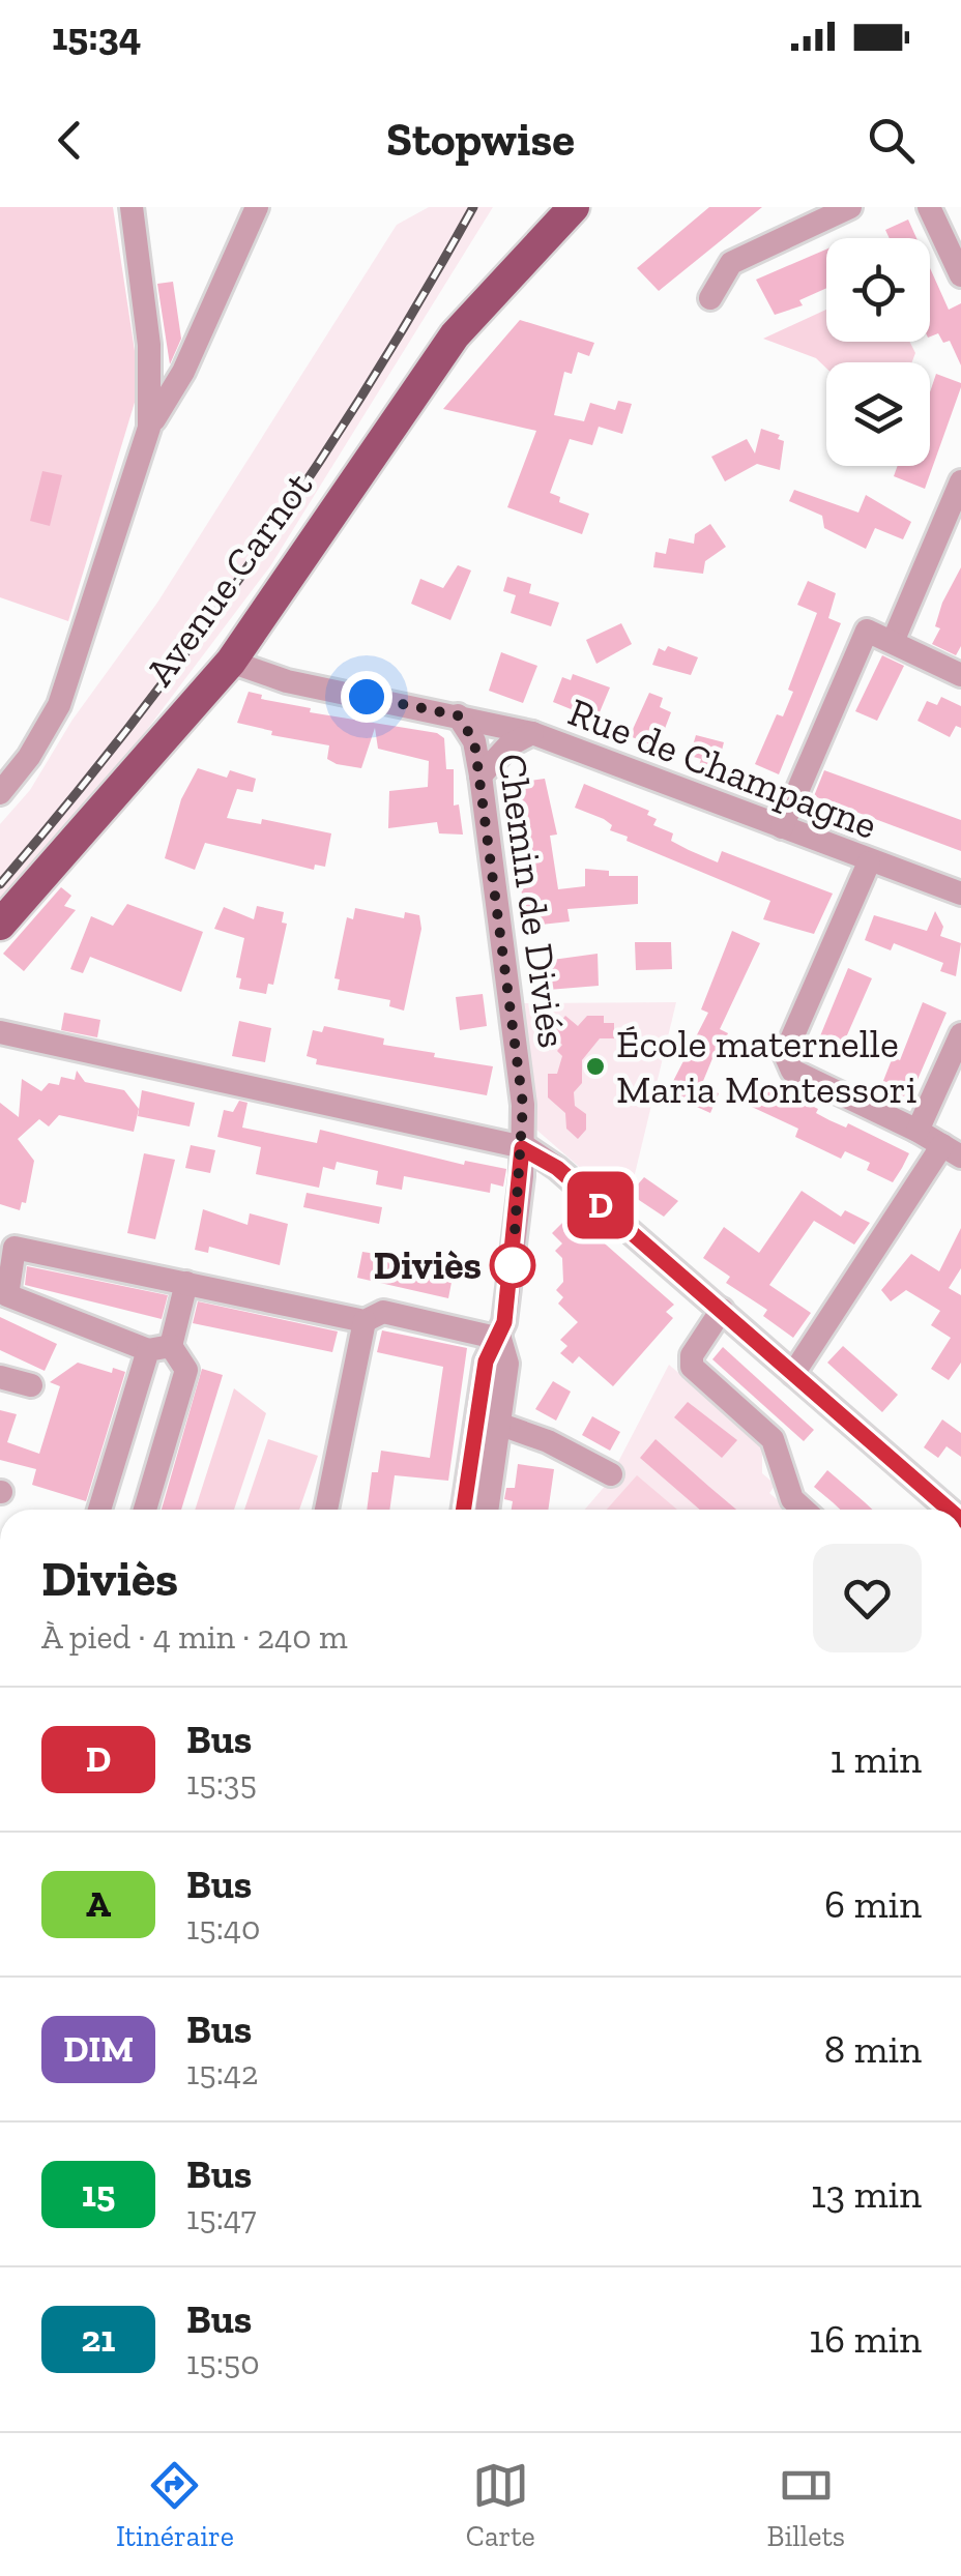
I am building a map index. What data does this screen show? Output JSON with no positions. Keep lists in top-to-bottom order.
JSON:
{
  "streets": {
    "main road": ["Avenue Carnot"],
    "street": ["Rue de Champagne", "Chemin de Diviés"]
  },
  "crossings": [
    ["Avenue Carnot", "Chemin de Diviés"],
    ["Rue de Champagne", "Chemin de Diviés"]
  ],
  "places": ["École maternelle Maria Montessori", "Diviès"],
  "lines": ["bus line D"],
  "page": {
    "status": "15:34",
    "header": "Stopwise",
    "on_map": "D",
    "heading": ["Diviès", "À pied · 4 min · 240 m"],
    "list": [
      {
        "mark": "D",
        "name": "Bus",
        "note": "15:35",
        "value": "1 min"
      },
      {
        "mark": "A",
        "name": "Bus",
        "note": "15:40",
        "value": "6 min"
      },
      {
        "mark": "DIM",
        "name": "Bus",
        "note": "15:42",
        "value": "8 min"
      },
      {
        "mark": "15",
        "name": "Bus",
        "note": "15:47",
        "value": "13 min"
      },
      {
        "mark": "21",
        "name": "Bus",
        "note": "15:50",
        "value": "16 min"
      }
    ],
    "tabs": ["Itinéraire", "Carte", "Billets"]
  }
}
